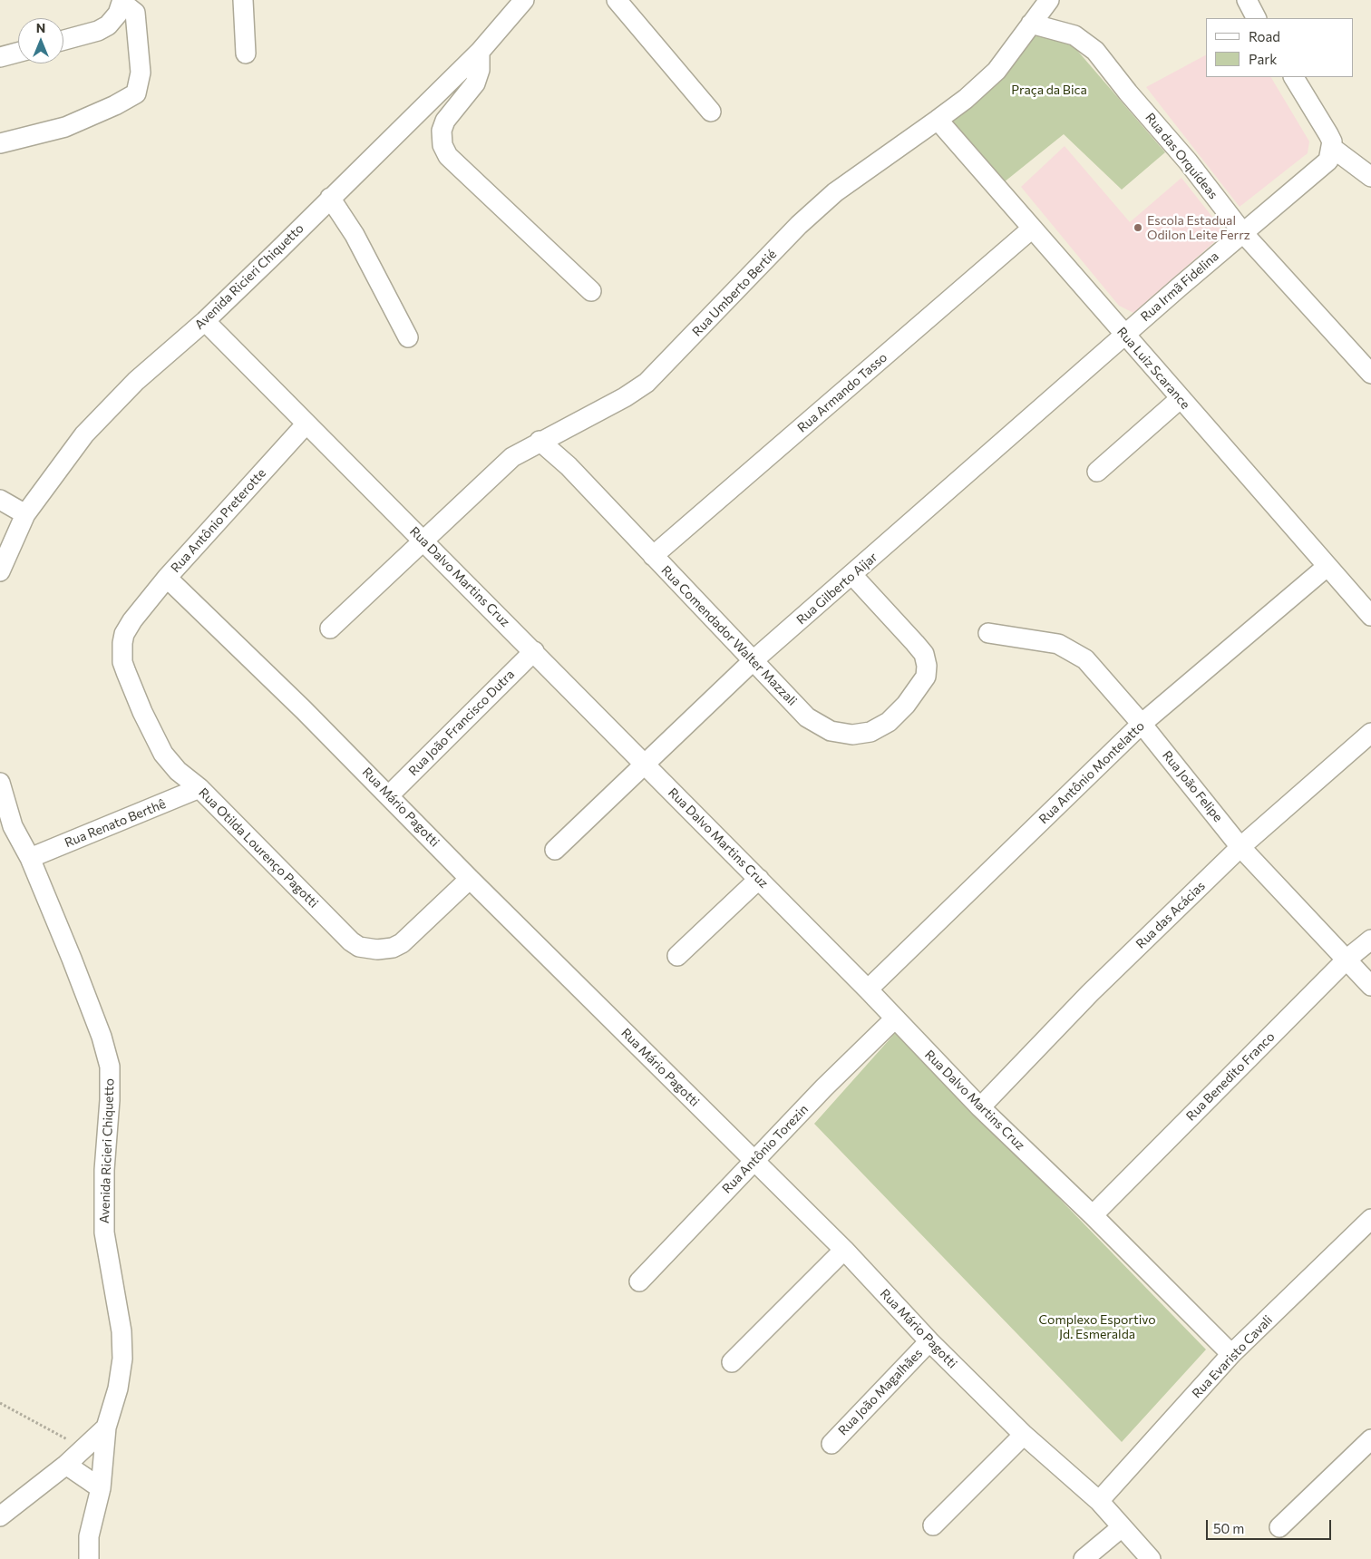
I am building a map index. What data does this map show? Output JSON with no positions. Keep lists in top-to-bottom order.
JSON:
{
  "streets": {
    "street": [
      "Rua das Orquídeas",
      "Avenida Ricieri Chiquetto",
      "Rua Irmã Fidelina",
      "Rua Umberto Bertié",
      "Rua Luiz Scarance",
      "Rua Armando Tasso",
      "Rua Antônio Preterotte",
      "Rua Dalvo Martins Cruz",
      "Rua Gilberto Aijar",
      "Rua Comendador Walter Mazzali",
      "Rua João Francisco Dutra",
      "Rua Antônio Montelatto",
      "Rua João Felipe",
      "Rua Mário Pagotti",
      "Rua Renato Berthê",
      "Rua Otilda Lourenço Pagotti",
      "Rua das Acácias",
      "Rua Benedito Franco",
      "Rua Antônio Torezin",
      "Rua Evaristo Cavali",
      "Rua João Magalhães"
    ]
  },
  "crossings": [
    ["Rua das Orquídeas", "Rua Irmã Fidelina"],
    ["Rua das Orquídeas", "Rua Umberto Bertié"],
    ["Avenida Ricieri Chiquetto", "Rua Dalvo Martins Cruz"],
    ["Avenida Ricieri Chiquetto", "Rua Renato Berthê"],
    ["Rua Irmã Fidelina", "Rua Luiz Scarance"],
    ["Rua Irmã Fidelina", "Rua Gilberto Aijar"],
    ["Rua Umberto Bertié", "Rua Luiz Scarance"],
    ["Rua Umberto Bertié", "Rua Dalvo Martins Cruz"],
    ["Rua Umberto Bertié", "Rua Comendador Walter Mazzali"],
    ["Rua Luiz Scarance", "Rua Armando Tasso"],
    ["Rua Luiz Scarance", "Rua Gilberto Aijar"],
    ["Rua Luiz Scarance", "Rua Antônio Montelatto"],
    ["Rua Armando Tasso", "Rua Comendador Walter Mazzali"],
    ["Rua Antônio Preterotte", "Rua Dalvo Martins Cruz"],
    ["Rua Antônio Preterotte", "Rua Mário Pagotti"],
    ["Rua Antônio Preterotte", "Rua Otilda Lourenço Pagotti"],
    ["Rua Dalvo Martins Cruz", "Rua Gilberto Aijar"],
    ["Rua Dalvo Martins Cruz", "Rua João Francisco Dutra"],
    ["Rua Dalvo Martins Cruz", "Rua Antônio Montelatto"],
    ["Rua Dalvo Martins Cruz", "Rua das Acácias"],
    ["Rua Dalvo Martins Cruz", "Rua Benedito Franco"],
    ["Rua Dalvo Martins Cruz", "Rua Antônio Torezin"],
    ["Rua Dalvo Martins Cruz", "Rua Evaristo Cavali"],
    ["Rua Gilberto Aijar", "Rua Comendador Walter Mazzali"],
    ["Rua João Francisco Dutra", "Rua Mário Pagotti"],
    ["Rua Antônio Montelatto", "Rua João Felipe"],
    ["Rua João Felipe", "Rua das Acácias"],
    ["Rua João Felipe", "Rua Benedito Franco"],
    ["Rua Mário Pagotti", "Rua Otilda Lourenço Pagotti"],
    ["Rua Mário Pagotti", "Rua Antônio Torezin"],
    ["Rua Mário Pagotti", "Rua Evaristo Cavali"],
    ["Rua Mário Pagotti", "Rua João Magalhães"],
    ["Rua Renato Berthê", "Rua Otilda Lourenço Pagotti"]
  ],
  "parks": ["Praça da Bica", "Complexo Esportivo Jd. Esmeralda"],
  "places": ["Escola Estadual Odilon Leite Ferrz"],
  "legend": ["Road", "Park"],
  "scale_bar": "50 m",
  "north": "top"
}
